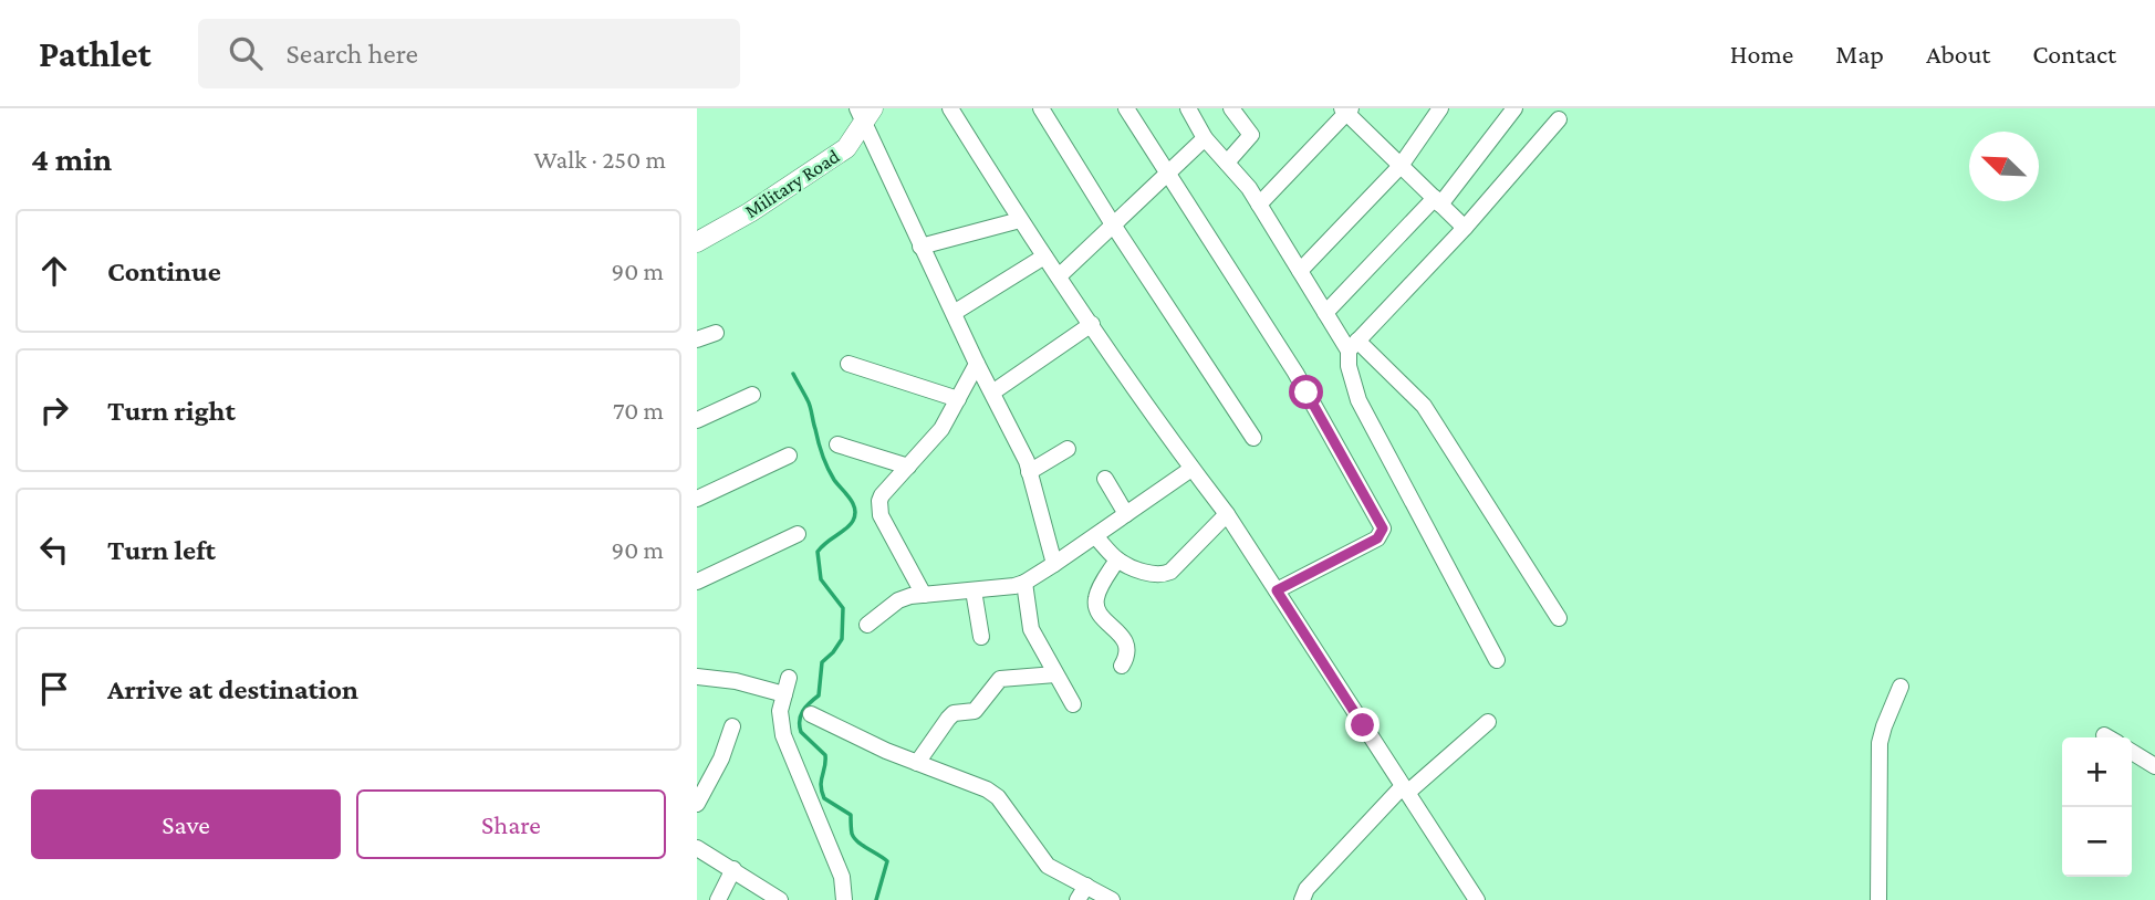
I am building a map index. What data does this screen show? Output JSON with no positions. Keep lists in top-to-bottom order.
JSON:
{
  "streets": {
    "main road": ["Military Road"]
  },
  "north": "top left",
  "page": {
    "header": "Pathlet",
    "search": "Search here",
    "nav": [
      "Home",
      "Map",
      "About",
      "Contact"
    ],
    "heading": ["4 min", "Walk · 250 m"],
    "list": [
      ["Continue", "90 m"],
      ["Turn right", "70 m"],
      ["Turn left", "90 m"],
      "Arrive at destination"
    ],
    "map_buttons": ["+", "−"],
    "buttons": ["Save", "Share"]
  }
}
